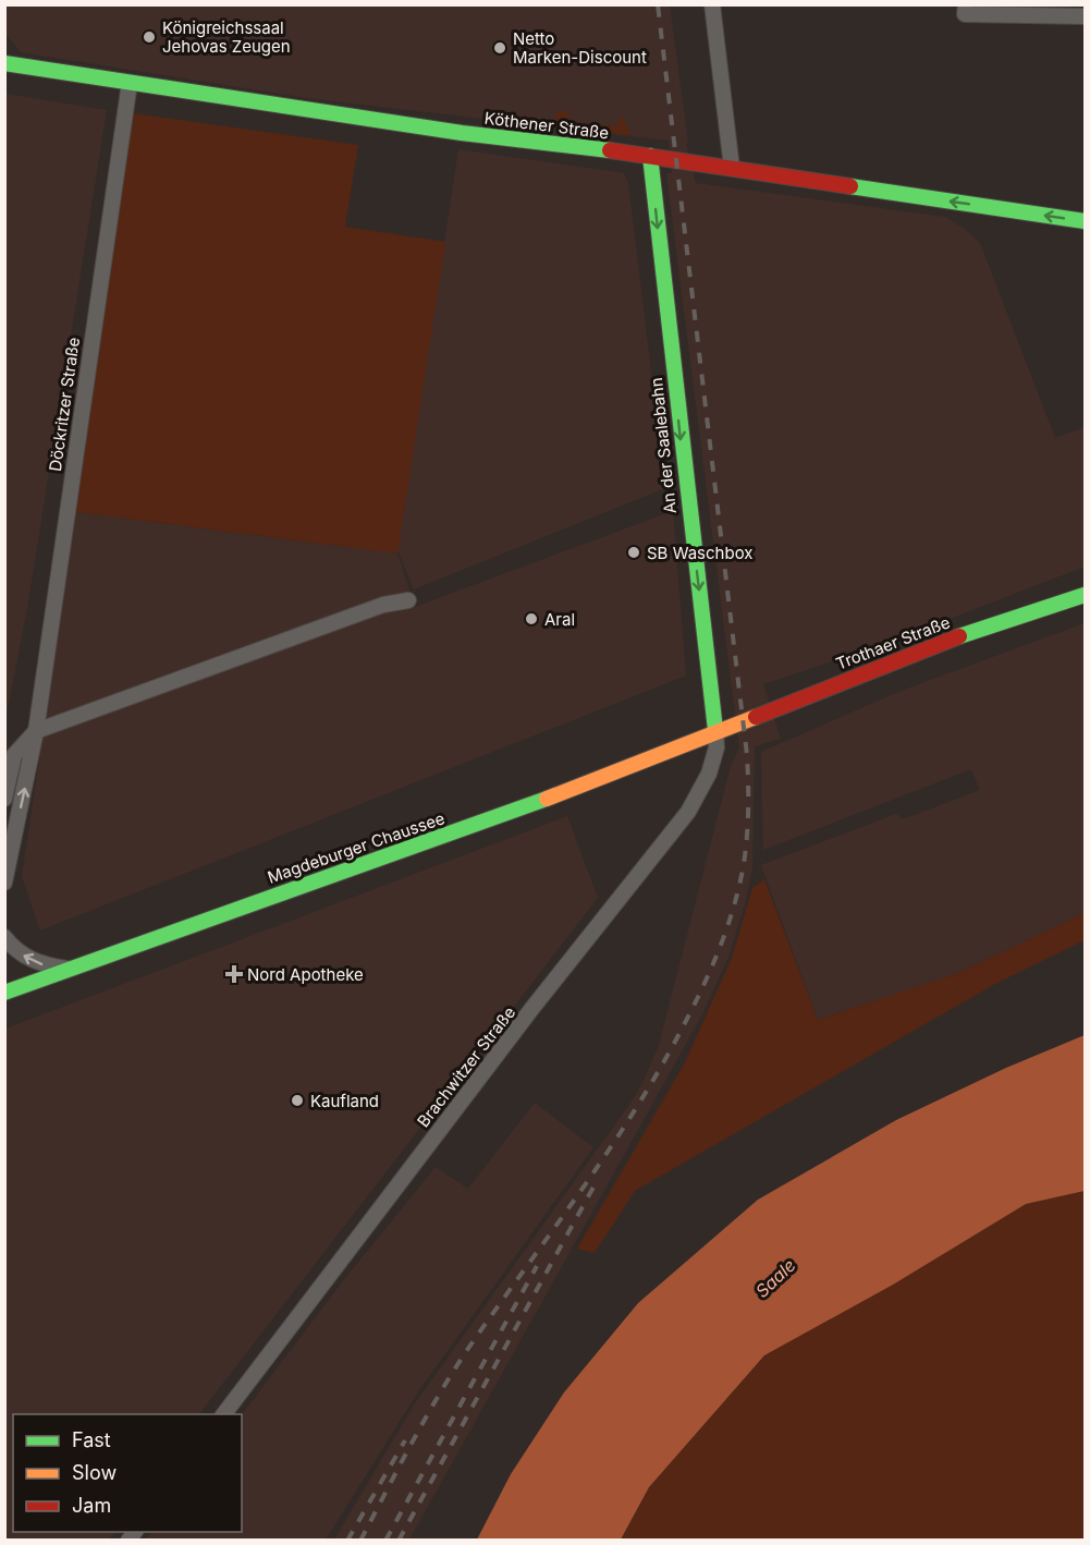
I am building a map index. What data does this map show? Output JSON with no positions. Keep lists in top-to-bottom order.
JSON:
{
  "streets": {
    "main road": [
      "Köthener Straße",
      "An der Saalebahn",
      "Trothaer Straße",
      "Magdeburger Chaussee"
    ],
    "street": ["Döckritzer Straße", "Brachwitzer Straße"]
  },
  "crossings": [
    ["Köthener Straße", "Döckritzer Straße"],
    ["Köthener Straße", "An der Saalebahn"],
    ["An der Saalebahn", "Trothaer Straße"],
    ["An der Saalebahn", "Magdeburger Chaussee"],
    ["An der Saalebahn", "Brachwitzer Straße"],
    ["Trothaer Straße", "Magdeburger Chaussee"],
    ["Trothaer Straße", "Brachwitzer Straße"],
    ["Magdeburger Chaussee", "Brachwitzer Straße"]
  ],
  "one_way": ["An der Saalebahn"],
  "water": ["Saale"],
  "places": {
    "other": [
      "Königreichssaal Jehovas Zeugen",
      "Netto Marken-Discount",
      "SB Waschbox",
      "Aral",
      "Kaufland"
    ],
    "health": ["Nord Apotheke"]
  },
  "legend": ["Fast", "Slow", "Jam"]
}
